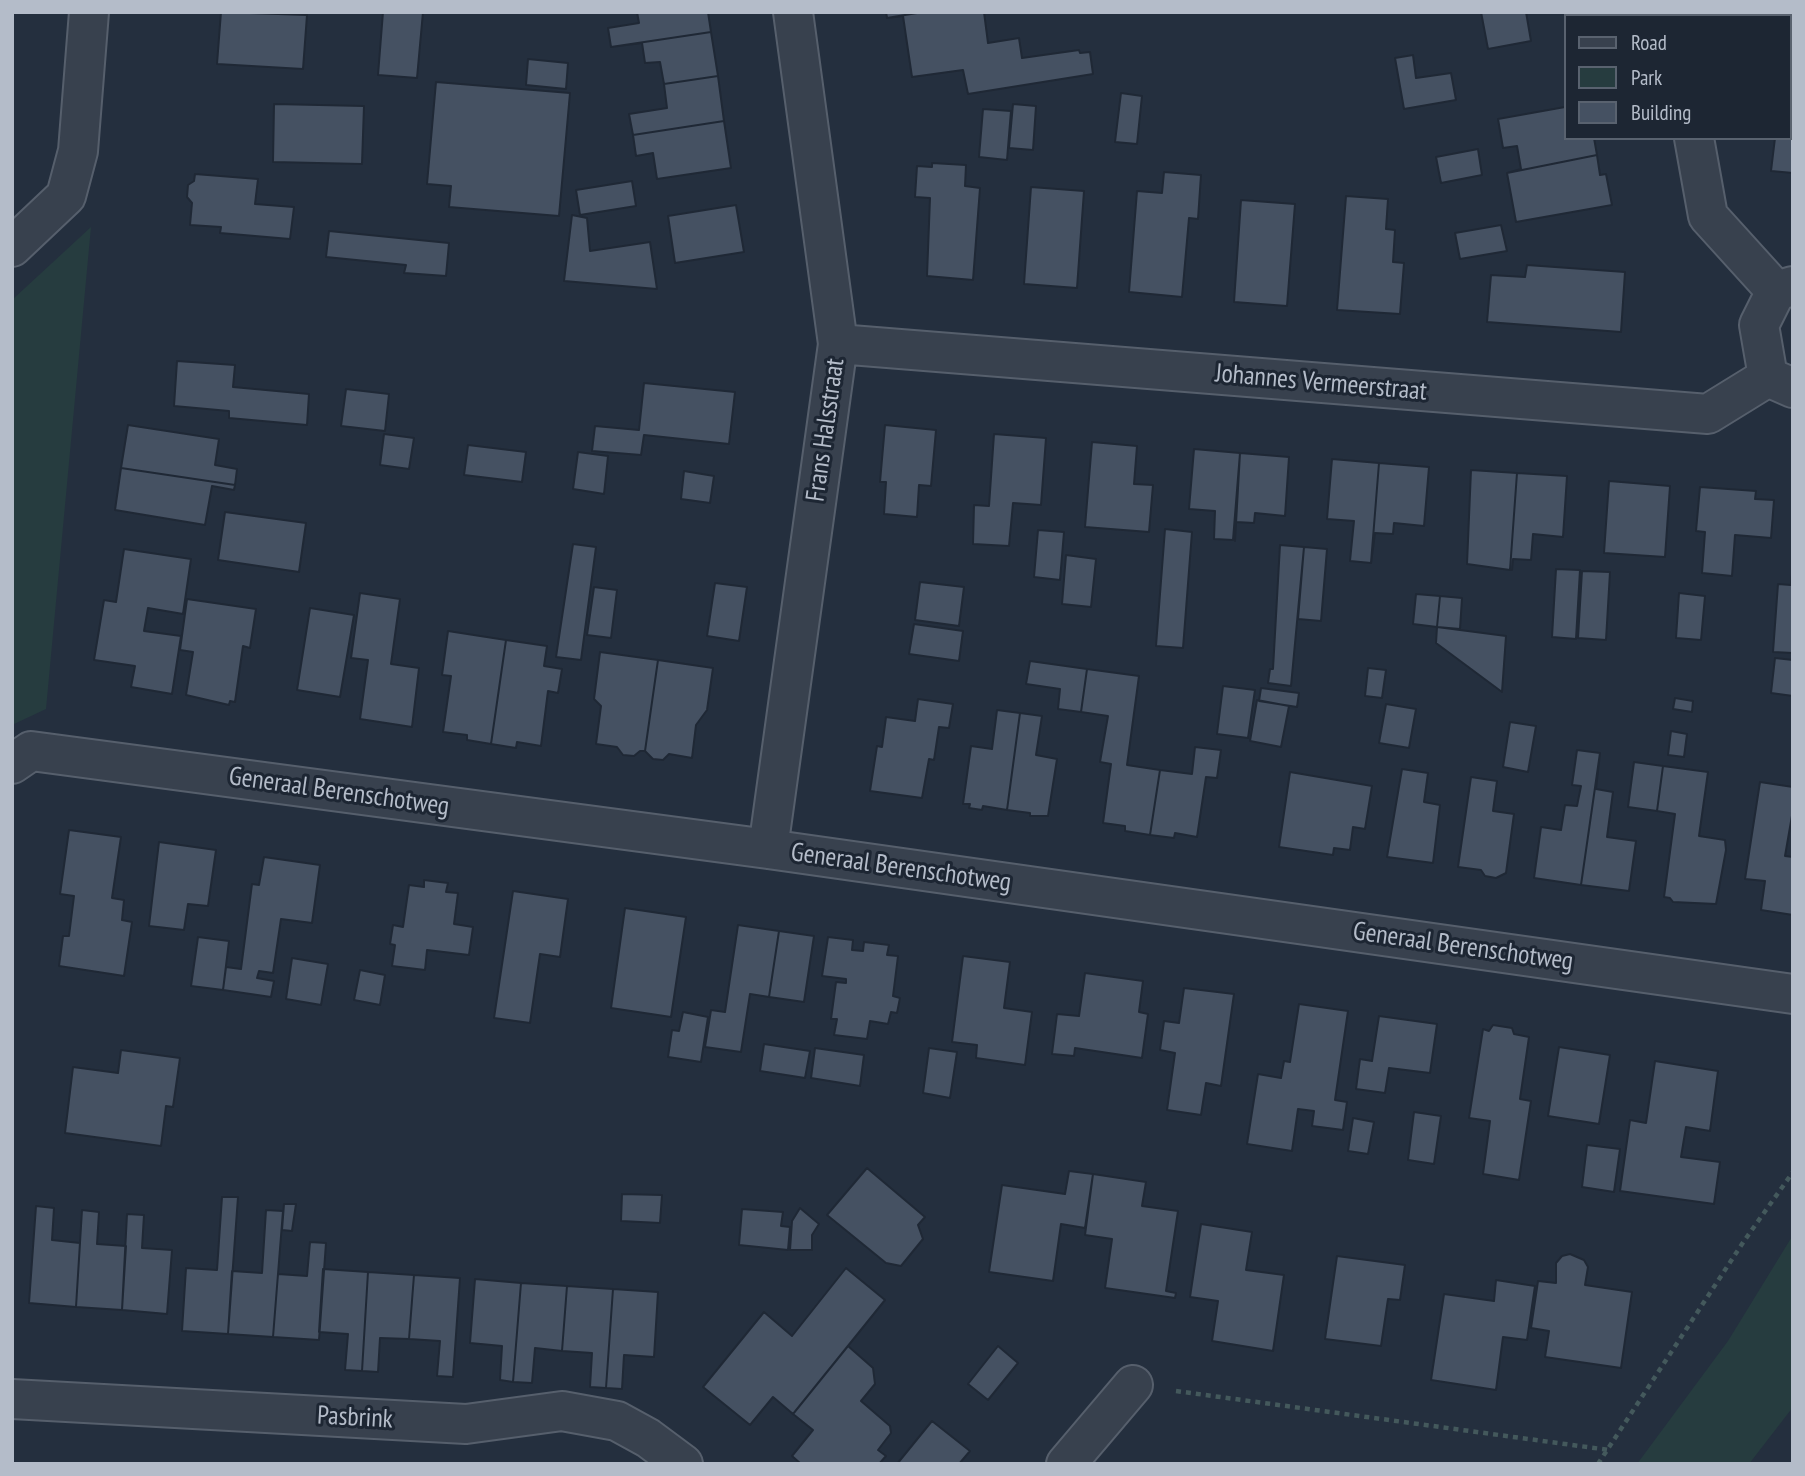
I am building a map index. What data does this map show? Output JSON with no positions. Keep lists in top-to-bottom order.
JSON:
{
  "streets": {
    "street": [
      "Johannes Vermeerstraat",
      "Frans Halsstraat",
      "Generaal Berenschotweg",
      "Pasbrink"
    ]
  },
  "crossings": [
    ["Johannes Vermeerstraat", "Frans Halsstraat"],
    ["Frans Halsstraat", "Generaal Berenschotweg"]
  ],
  "legend": ["Road", "Park", "Building"]
}
